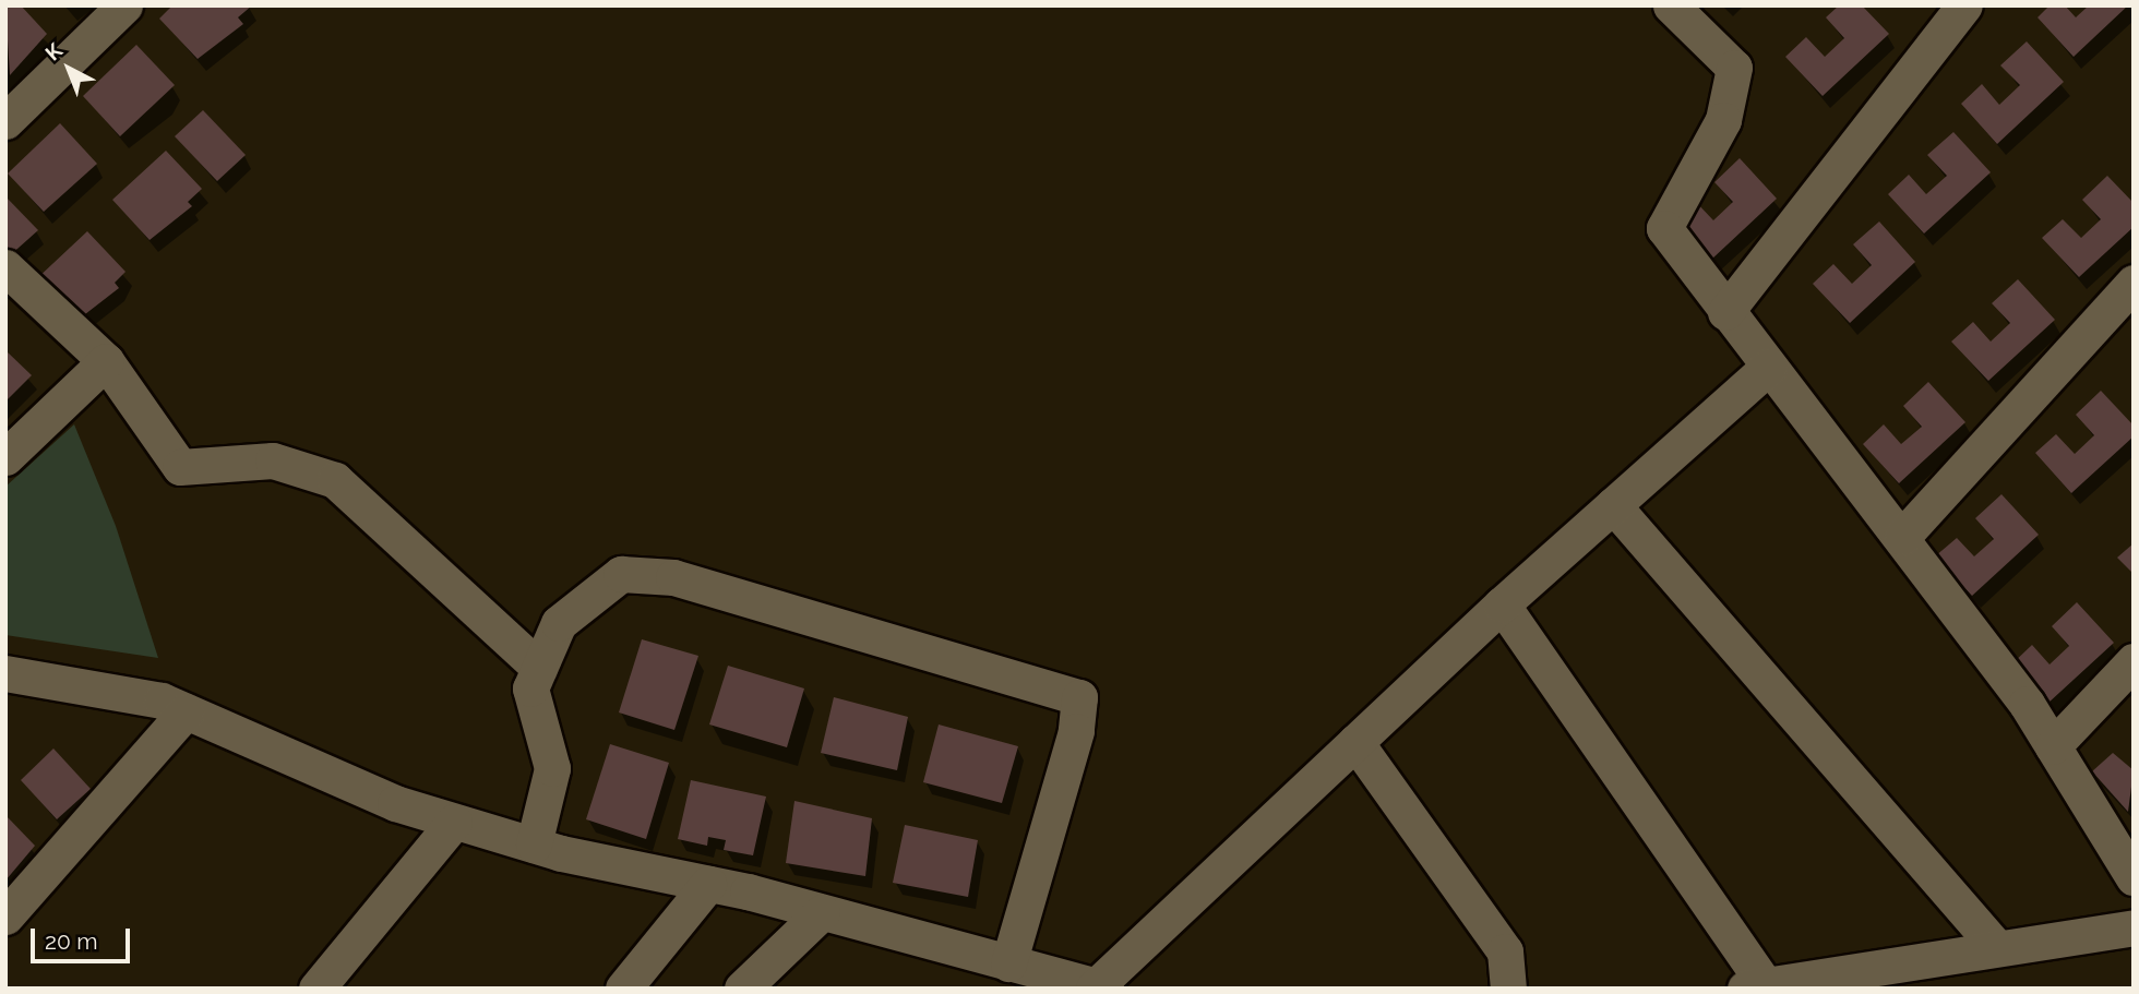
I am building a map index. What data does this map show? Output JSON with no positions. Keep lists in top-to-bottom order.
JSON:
{
  "scale_bar": "20 m",
  "north": "top left"
}
